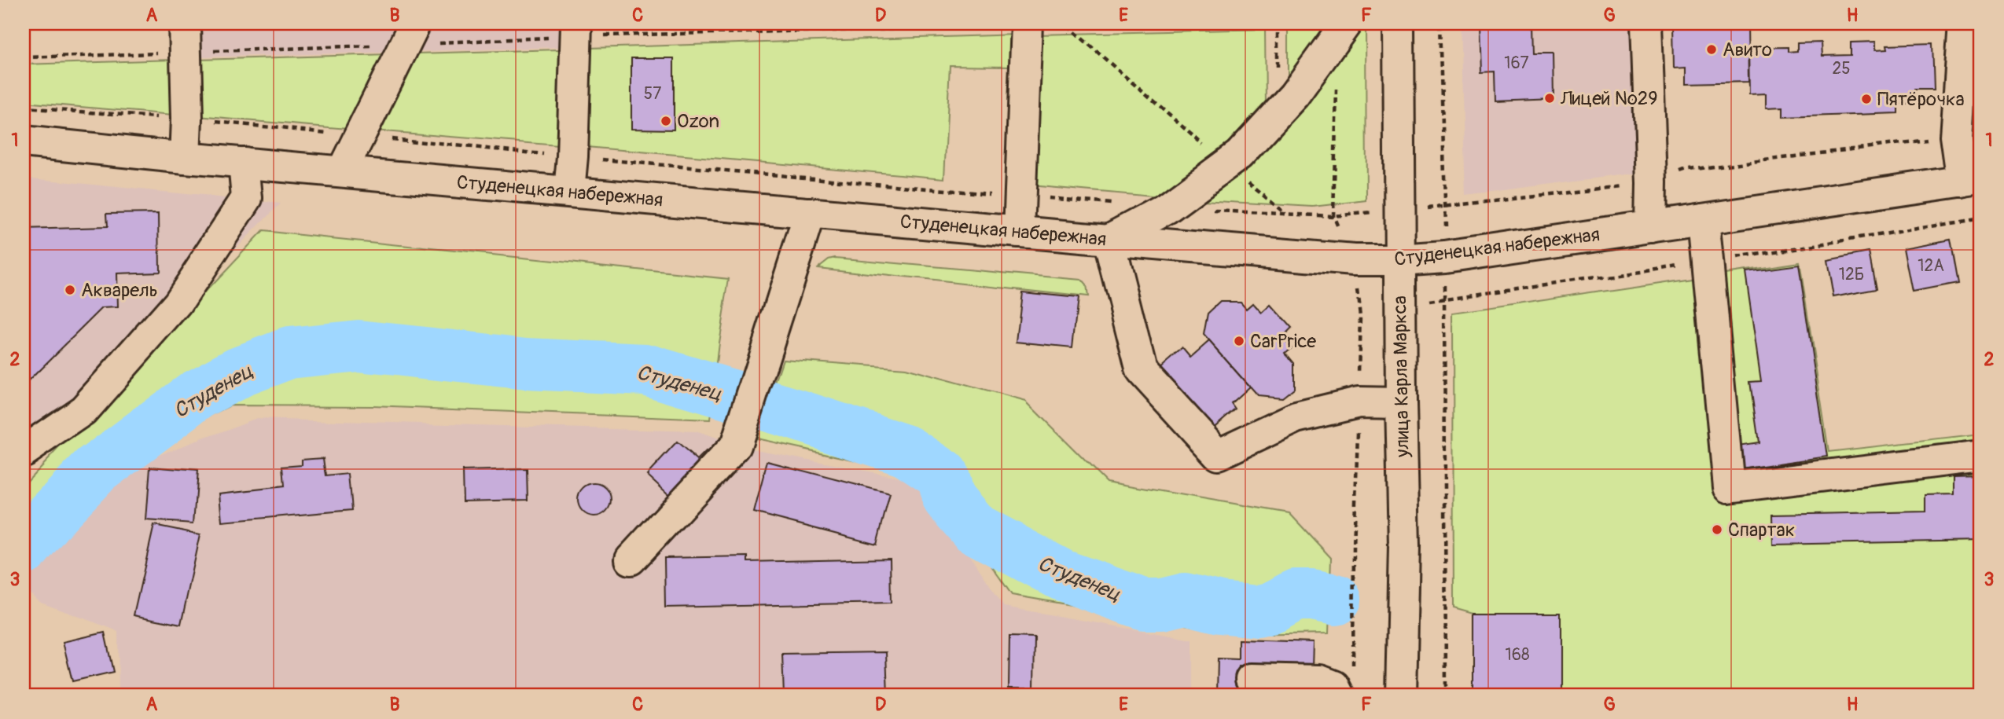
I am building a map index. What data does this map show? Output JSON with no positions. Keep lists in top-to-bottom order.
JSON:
{
  "streets": {
    "street": ["Студенецкая набережная", "улица Карла Маркса"]
  },
  "crossings": [
    ["Студенецкая набережная", "улица Карла Маркса"]
  ],
  "water": ["Студенец"],
  "places": [
    "Авито",
    "Лицей №29",
    "Пятёрочка",
    "Ozon",
    "Акварель",
    "CarPrice",
    "Спартак"
  ],
  "house_numbers": [
    "167",
    "25",
    "57",
    "12А",
    "12Б",
    "168"
  ],
  "grid": {
    "columns": [
      "A",
      "B",
      "C",
      "D",
      "E",
      "F",
      "G",
      "H"
    ],
    "rows": ["1", "2", "3"]
  }
}
